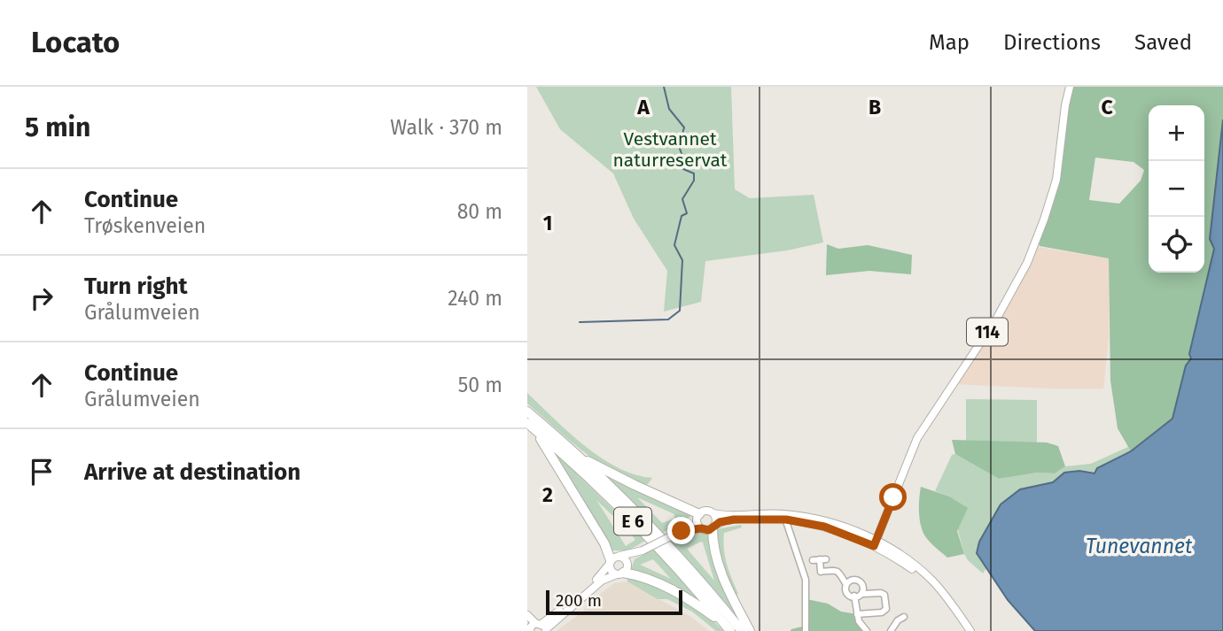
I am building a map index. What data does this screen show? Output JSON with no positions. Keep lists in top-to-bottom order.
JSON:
{
  "streets": {
    "highway": ["E 6"],
    "main road": ["114"]
  },
  "water": ["Tunevannet"],
  "parks": ["Vestvannet naturreservat"],
  "scale_bar": "200 m",
  "page": {
    "header": "Locato",
    "nav": ["Map", "Directions", "Saved"],
    "heading": ["5 min", "Walk · 370 m"],
    "map_buttons": ["+", "−"],
    "list": [
      ["Continue", "Trøskenveien", "80 m"],
      ["Turn right", "Grålumveien", "240 m"],
      ["Continue", "Grålumveien", "50 m"],
      "Arrive at destination"
    ],
    "scale": "200 m"
  },
  "grid": {
    "columns": ["A", "B", "C"],
    "rows": ["1", "2"]
  }
}
